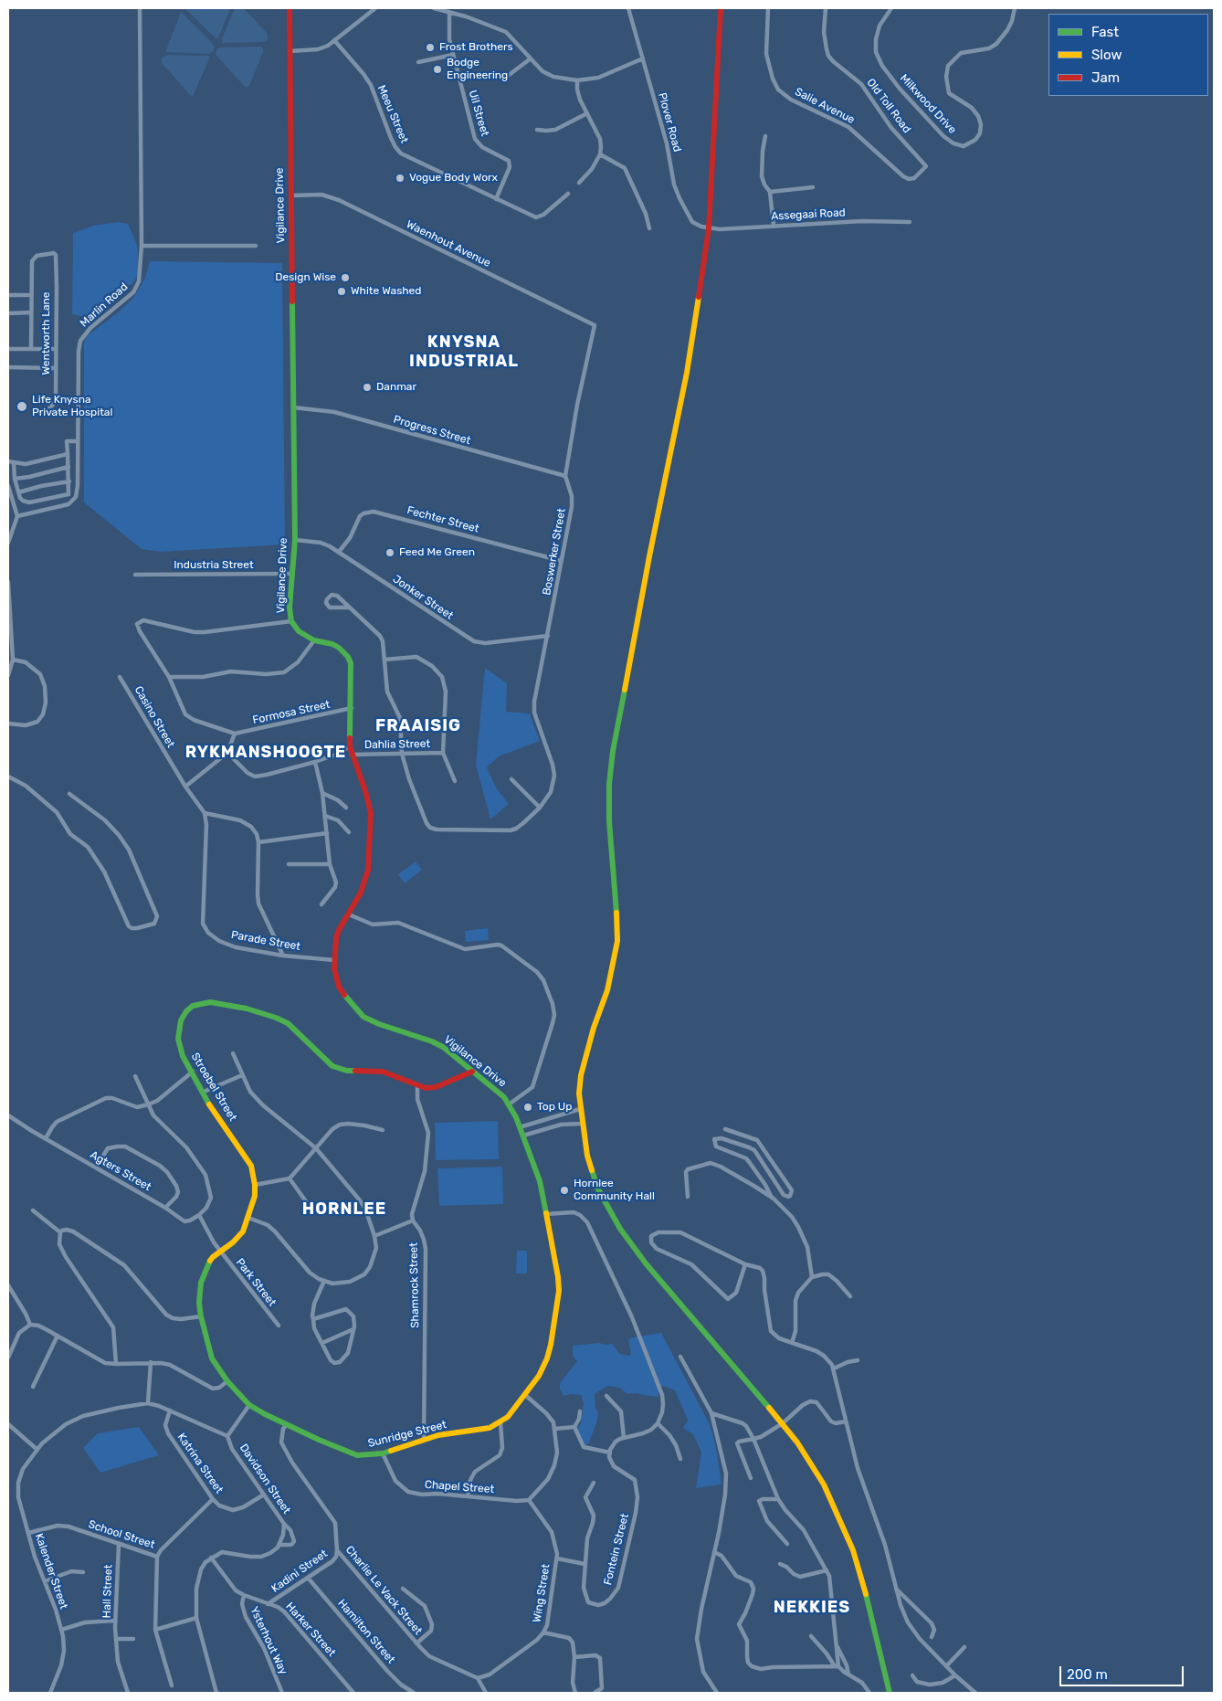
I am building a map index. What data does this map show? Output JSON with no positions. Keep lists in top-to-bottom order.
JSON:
{
  "streets": {
    "main road": ["Vigilance Drive", "Stroebel Street", "Sunridge Street"],
    "street": [
      "Milkwood Drive",
      "Salie Avenue",
      "Old Toll Road",
      "Uil Street",
      "Meeu Street",
      "Plover Road",
      "Assegaai Road",
      "Waenhout Avenue",
      "Marlin Road",
      "Wentworth Lane",
      "Progress Street",
      "Fechter Street",
      "Boswerker Street",
      "Industria Street",
      "Jonker Street",
      "Formosa Street",
      "Casino Street",
      "Dahlia Street",
      "Parade Street",
      "Agters Street",
      "Park Street",
      "Shamrock Street",
      "Katrina Street",
      "Davidson Street",
      "Chapel Street",
      "School Street",
      "Fontein Street",
      "Kalender Street",
      "Kadini Street",
      "Charlie Le Vack Street",
      "Hall Street",
      "Wing Street",
      "Harker Street",
      "Hamilton Street",
      "Ysterhout Way"
    ]
  },
  "crossings": [
    ["Salie Avenue", "Old Toll Road"],
    ["Uil Street", "Meeu Street"],
    ["Plover Road", "Assegaai Road"],
    ["Vigilance Drive", "Waenhout Avenue"],
    ["Vigilance Drive", "Progress Street"],
    ["Vigilance Drive", "Industria Street"],
    ["Vigilance Drive", "Jonker Street"],
    ["Vigilance Drive", "Formosa Street"],
    ["Vigilance Drive", "Dahlia Street"],
    ["Vigilance Drive", "Parade Street"],
    ["Vigilance Drive", "Stroebel Street"],
    ["Vigilance Drive", "Sunridge Street"],
    ["Waenhout Avenue", "Boswerker Street"],
    ["Progress Street", "Boswerker Street"],
    ["Fechter Street", "Boswerker Street"],
    ["Fechter Street", "Jonker Street"],
    ["Boswerker Street", "Jonker Street"],
    ["Casino Street", "Parade Street"],
    ["Stroebel Street", "Park Street"],
    ["Stroebel Street", "Sunridge Street"],
    ["Agters Street", "Park Street"],
    ["Park Street", "Sunridge Street"],
    ["Shamrock Street", "Sunridge Street"],
    ["Sunridge Street", "Davidson Street"],
    ["Sunridge Street", "Chapel Street"],
    ["Sunridge Street", "Charlie Le Vack Street"],
    ["Katrina Street", "Davidson Street"],
    ["Katrina Street", "School Street"],
    ["Katrina Street", "Kalender Street"],
    ["Davidson Street", "Kalender Street"],
    ["Chapel Street", "Wing Street"],
    ["School Street", "Kalender Street"],
    ["School Street", "Hall Street"],
    ["Kadini Street", "Charlie Le Vack Street"],
    ["Kadini Street", "Harker Street"],
    ["Kadini Street", "Hamilton Street"],
    ["Charlie Le Vack Street", "Wing Street"],
    ["Harker Street", "Ysterhout Way"]
  ],
  "districts": [
    "KNYSNA INDUSTRIAL",
    "FRAAISIG",
    "RYKMANSHOOGTE",
    "HORNLEE",
    "NEKKIES"
  ],
  "places": [
    "Frost Brothers",
    "Bodge Engineering",
    "Vogue Body Worx",
    "Design Wise",
    "White Washed",
    "Danmar",
    "Life Knysna Private Hospital",
    "Feed Me Green",
    "Top Up",
    "Hornlee Community Hall"
  ],
  "legend": ["Fast", "Slow", "Jam"],
  "scale_bar": "200 m"
}
